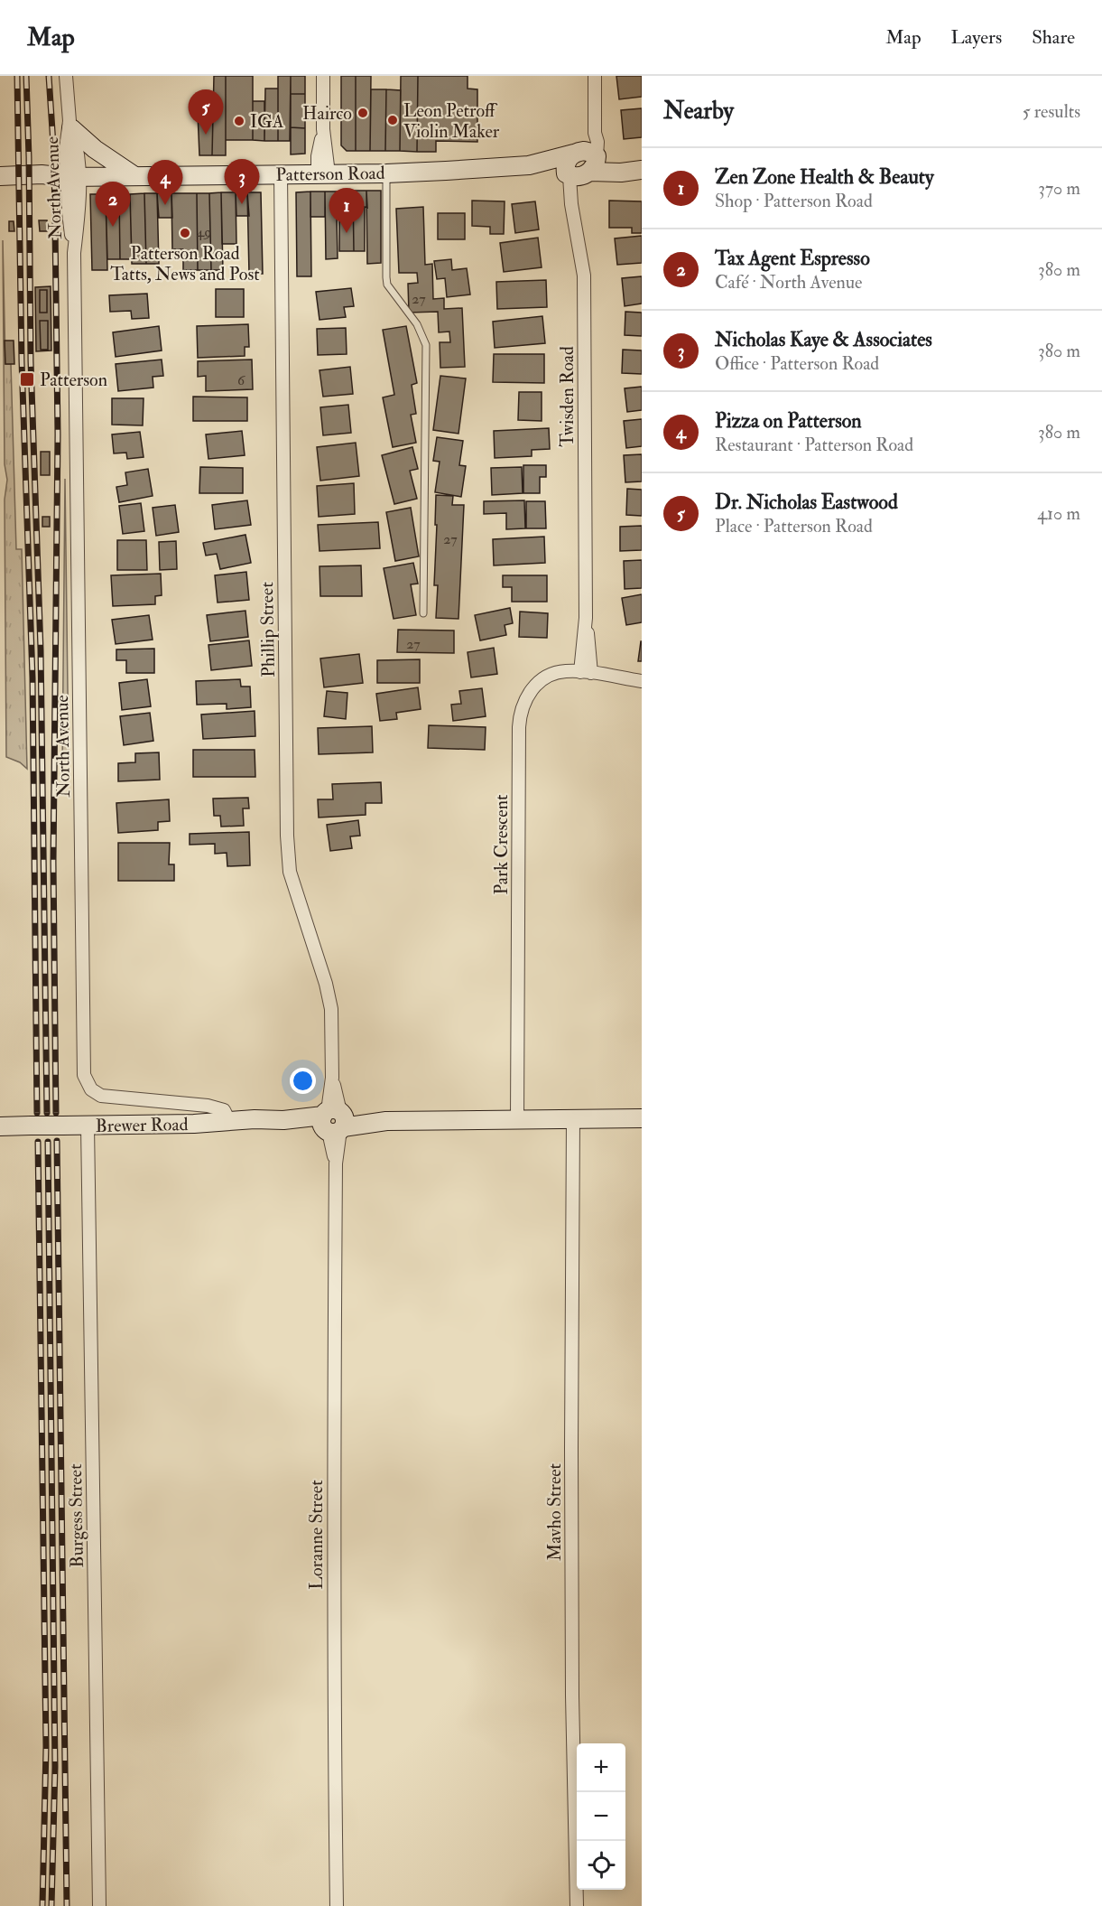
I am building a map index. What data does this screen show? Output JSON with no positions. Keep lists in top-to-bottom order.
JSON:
{
  "streets": {
    "street": [
      "Patterson Road",
      "North Avenue",
      "Twisden Road",
      "Phillip Street",
      "Park Crescent",
      "Brewer Road",
      "Mavho Street",
      "Burgess Street",
      "Loranne Street"
    ]
  },
  "crossings": [
    ["Patterson Road", "North Avenue"],
    ["Patterson Road", "Twisden Road"],
    ["Patterson Road", "Phillip Street"],
    ["North Avenue", "Brewer Road"],
    ["Twisden Road", "Park Crescent"],
    ["Phillip Street", "Brewer Road"],
    ["Phillip Street", "Loranne Street"],
    ["Park Crescent", "Brewer Road"],
    ["Brewer Road", "Mavho Street"],
    ["Brewer Road", "Burgess Street"],
    ["Brewer Road", "Loranne Street"]
  ],
  "places": {
    "other": [
      "Hairco",
      "Leon Petroff Violin Maker",
      "IGA",
      "Patterson Road Tatts, News and Post"
    ],
    "transit": ["Patterson"]
  },
  "house_numbers": [
    "49",
    "27",
    "6",
    "27",
    "27"
  ],
  "page": {
    "header": "Map",
    "nav": ["Map", "Layers", "Share"],
    "heading": ["Nearby", "5 results"],
    "pins": [
      "5",
      "3",
      "4",
      "2",
      "1"
    ],
    "list": [
      {
        "mark": "1",
        "name": "Zen Zone Health & Beauty",
        "note": "Shop · Patterson Road",
        "value": "370 m"
      },
      {
        "mark": "2",
        "name": "Tax Agent Espresso",
        "note": "Café · North Avenue",
        "value": "380 m"
      },
      {
        "mark": "3",
        "name": "Nicholas Kaye & Associates",
        "note": "Office · Patterson Road",
        "value": "380 m"
      },
      {
        "mark": "4",
        "name": "Pizza on Patterson",
        "note": "Restaurant · Patterson Road",
        "value": "380 m"
      },
      {
        "mark": "5",
        "name": "Dr. Nicholas Eastwood",
        "note": "Place · Patterson Road",
        "value": "410 m"
      }
    ],
    "map_buttons": ["+", "−"]
  }
}
